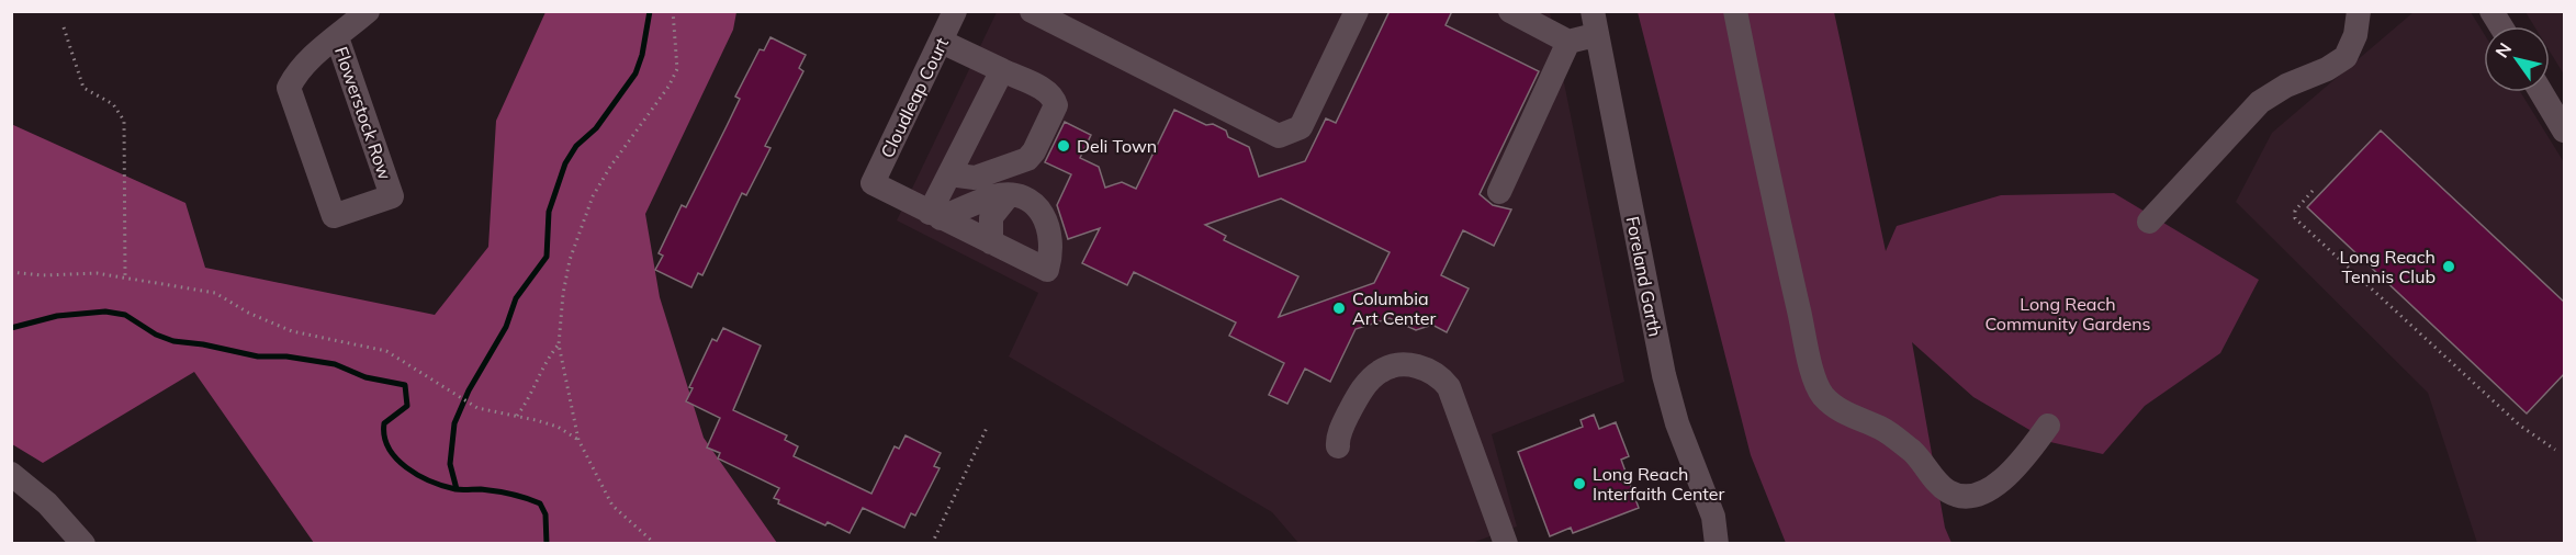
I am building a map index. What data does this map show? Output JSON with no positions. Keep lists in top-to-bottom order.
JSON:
{
  "streets": {
    "street": ["Cloudleap Court", "Flowerstock Row", "Foreland Garth"]
  },
  "parks": ["Long Reach Community Gardens"],
  "places": [
    "Deli Town",
    "Long Reach Tennis Club",
    "Columbia Art Center",
    "Long Reach Interfaith Center"
  ],
  "north": "top left"
}
